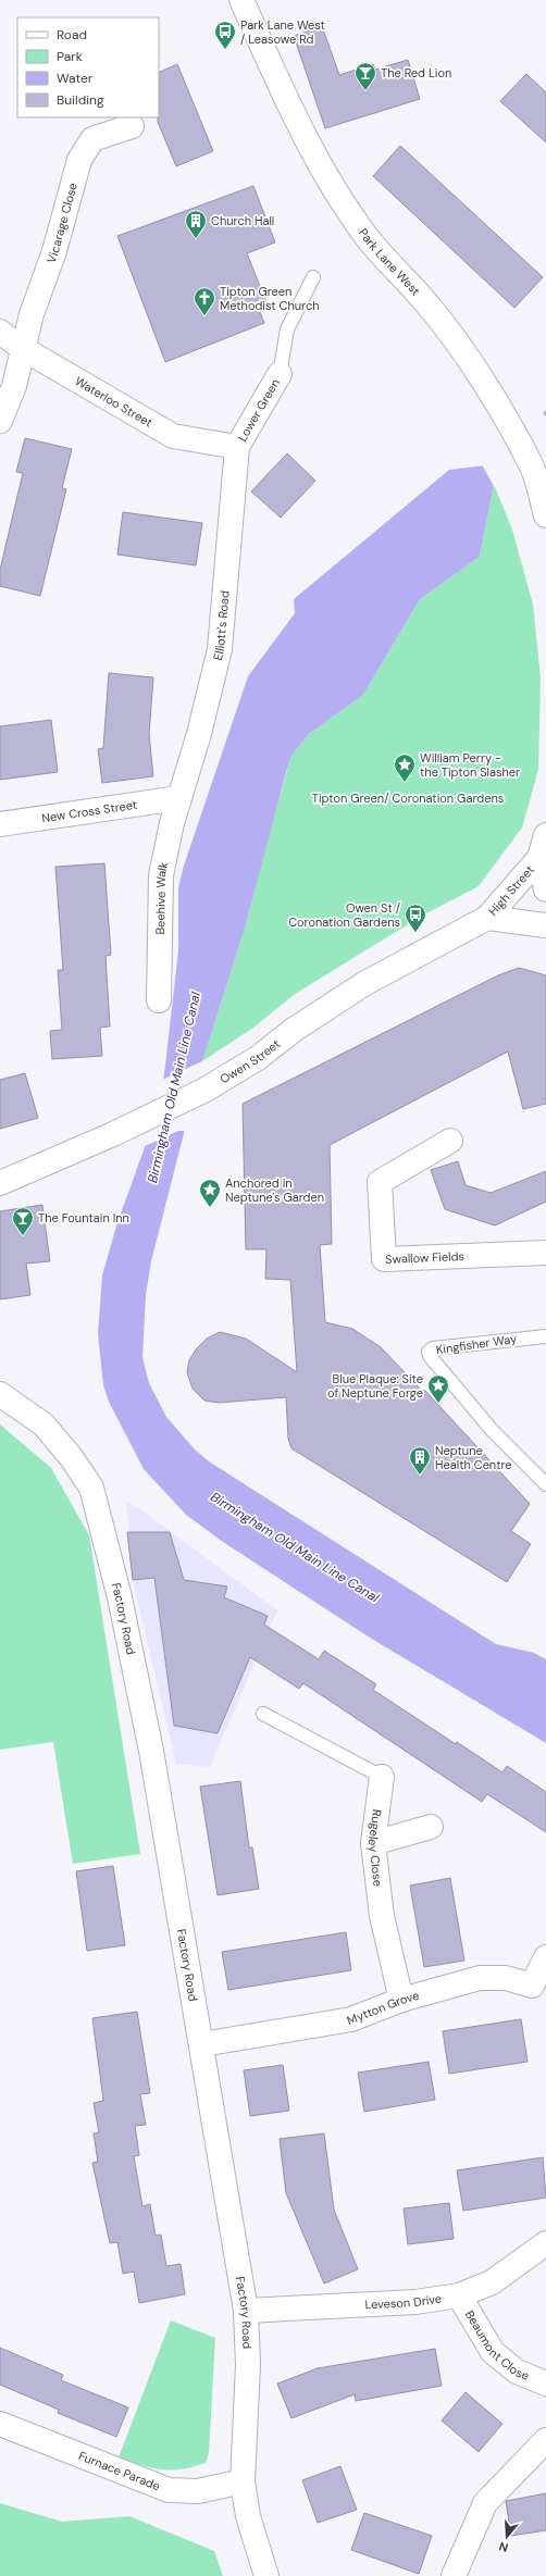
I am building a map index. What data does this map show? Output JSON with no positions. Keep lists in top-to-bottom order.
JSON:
{
  "streets": {
    "street": [
      "Vicarage Close",
      "Park Lane West",
      "Waterloo Street",
      "Lower Green",
      "Elliott's Road",
      "New Cross Street",
      "High Street",
      "Beehive Walk",
      "Owen Street",
      "Swallow Fields",
      "Factory Road",
      "Rugeley Close",
      "Mytton Grove",
      "Leveson Drive",
      "Beaumont Close",
      "Furnace Parade"
    ],
    "lane": ["Kingfisher Way"]
  },
  "crossings": [
    ["Vicarage Close", "Waterloo Street"],
    ["Waterloo Street", "Lower Green"],
    ["Waterloo Street", "Elliott's Road"],
    ["Lower Green", "Elliott's Road"],
    ["Elliott's Road", "New Cross Street"],
    ["Elliott's Road", "Beehive Walk"],
    ["New Cross Street", "Beehive Walk"],
    ["High Street", "Owen Street"],
    ["Factory Road", "Mytton Grove"],
    ["Factory Road", "Leveson Drive"],
    ["Factory Road", "Furnace Parade"],
    ["Rugeley Close", "Mytton Grove"],
    ["Leveson Drive", "Beaumont Close"]
  ],
  "water": ["Birmingham Old Main Line Canal"],
  "parks": ["Tipton Green/ Coronation Gardens"],
  "places": {
    "bus stop": ["Park Lane West / Leasowe Rd", "Owen St / Coronation Gardens"],
    "bar": ["The Red Lion", "The Fountain Inn"],
    "building": ["Church Hall", "Neptune Health Centre"],
    "church": ["Tipton Green Methodist Church"],
    "place": ["William Perry - the Tipton Slasher", "Anchored in Neptune's Garden", "Blue Plaque: Site of Neptune Forge"]
  },
  "legend": [
    "Road",
    "Park",
    "Water",
    "Building"
  ],
  "north": "bottom"
}
